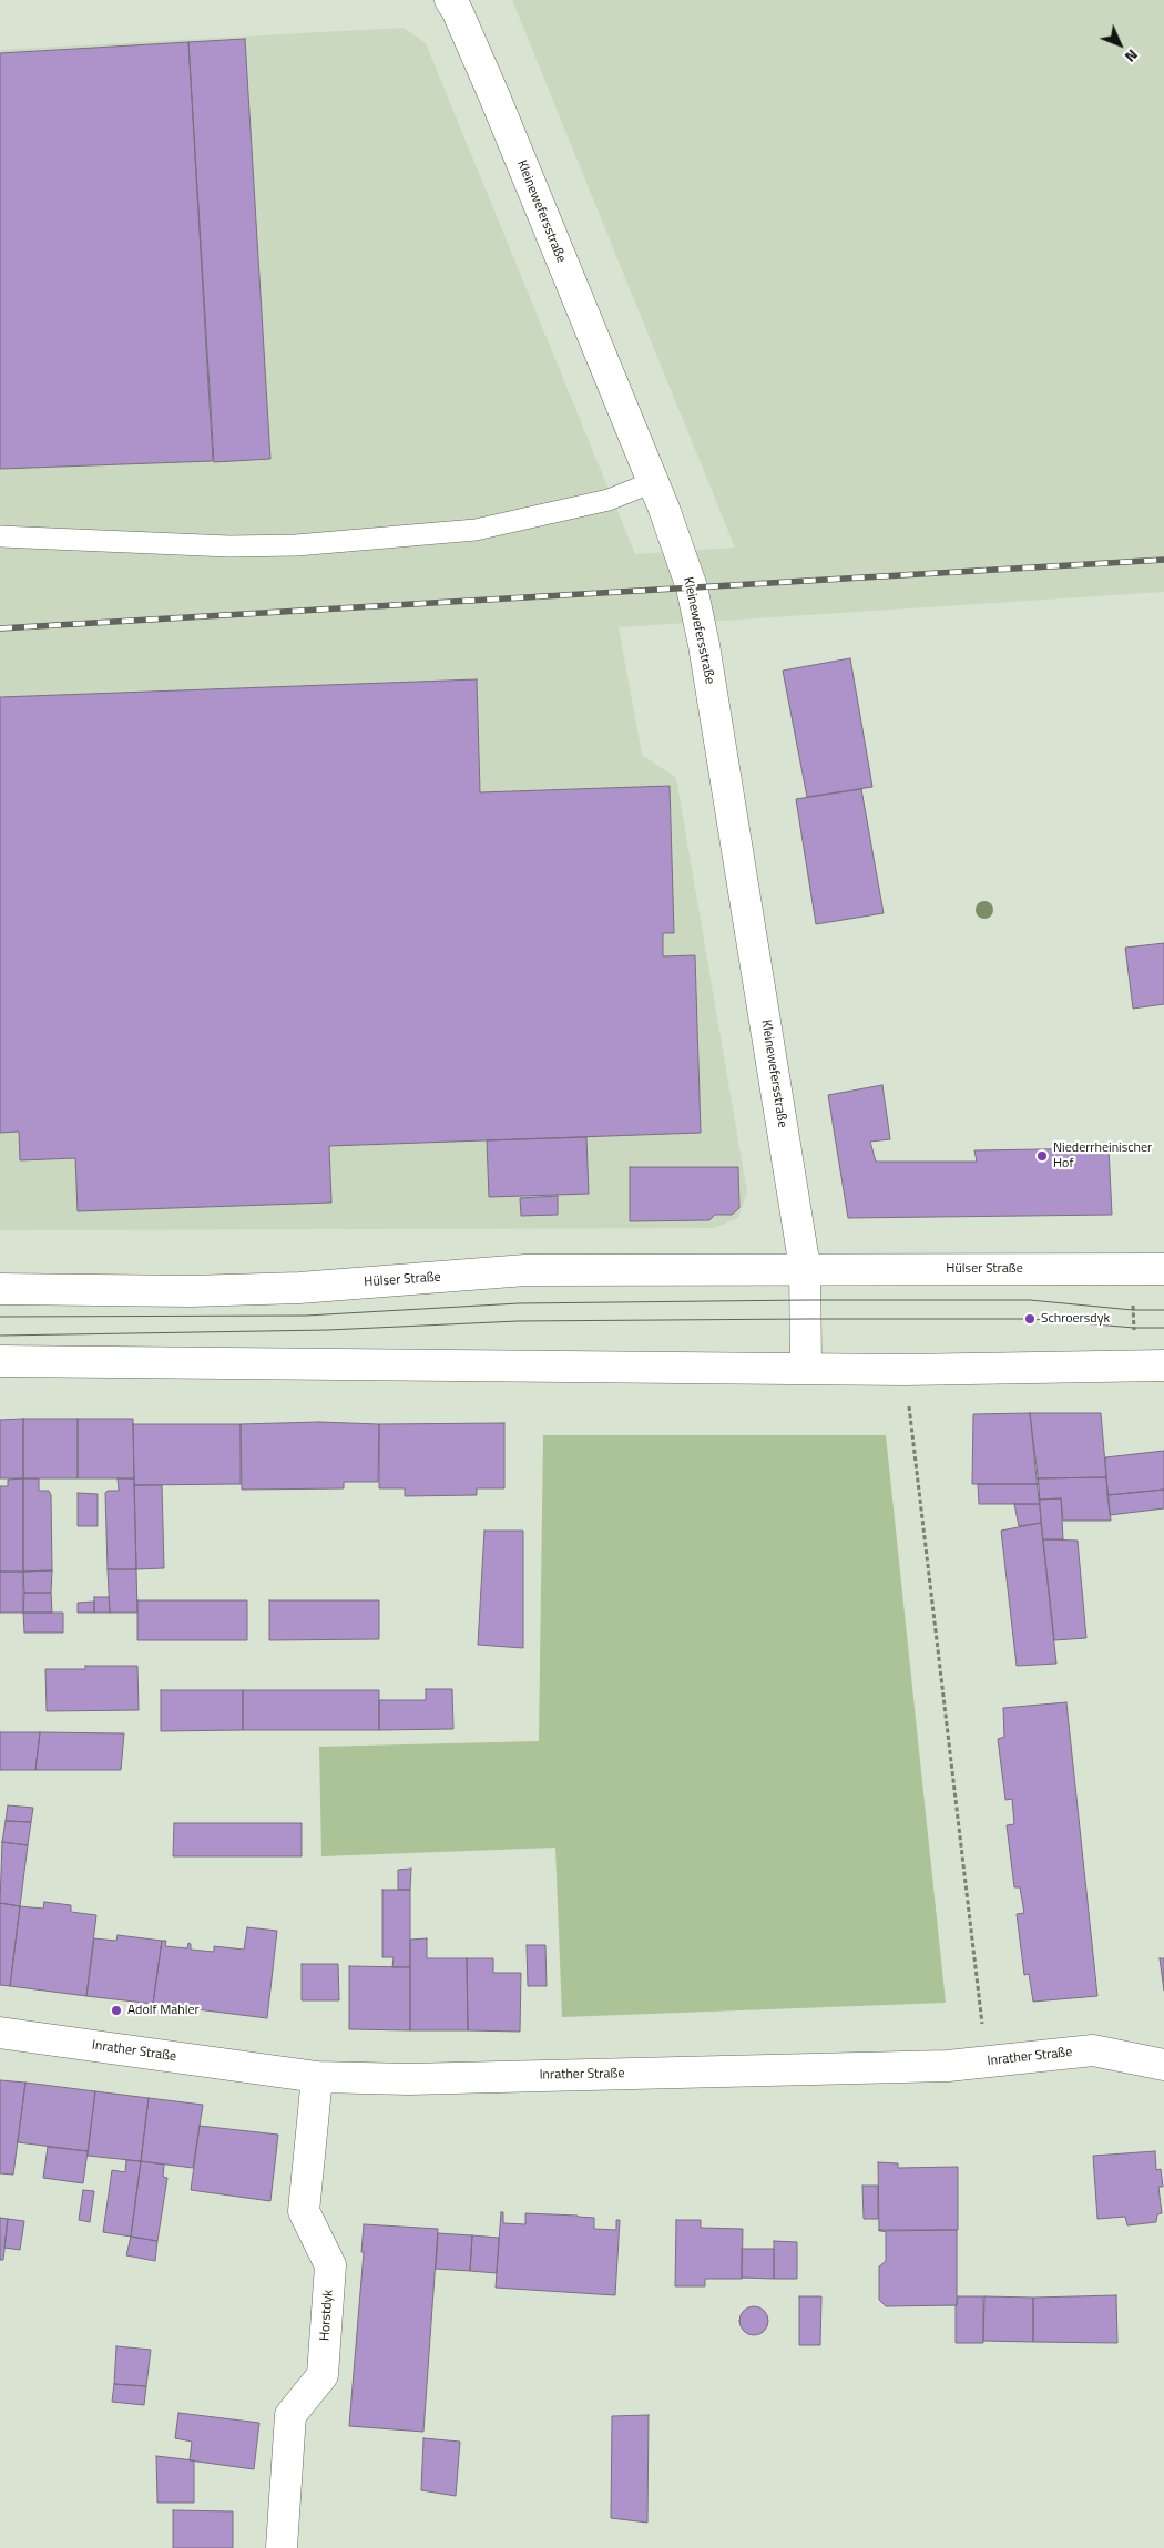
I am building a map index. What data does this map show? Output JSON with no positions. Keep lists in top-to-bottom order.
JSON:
{
  "streets": {
    "street": [
      "Kleinewefersstraße",
      "Hülser Straße",
      "Inrather Straße",
      "Horstdyk"
    ]
  },
  "crossings": [
    ["Kleinewefersstraße", "Hülser Straße"],
    ["Inrather Straße", "Horstdyk"]
  ],
  "places": ["Niederrheinischer Hof", "Schroersdyk", "Adolf Mahler"],
  "north": "bottom right"
}
